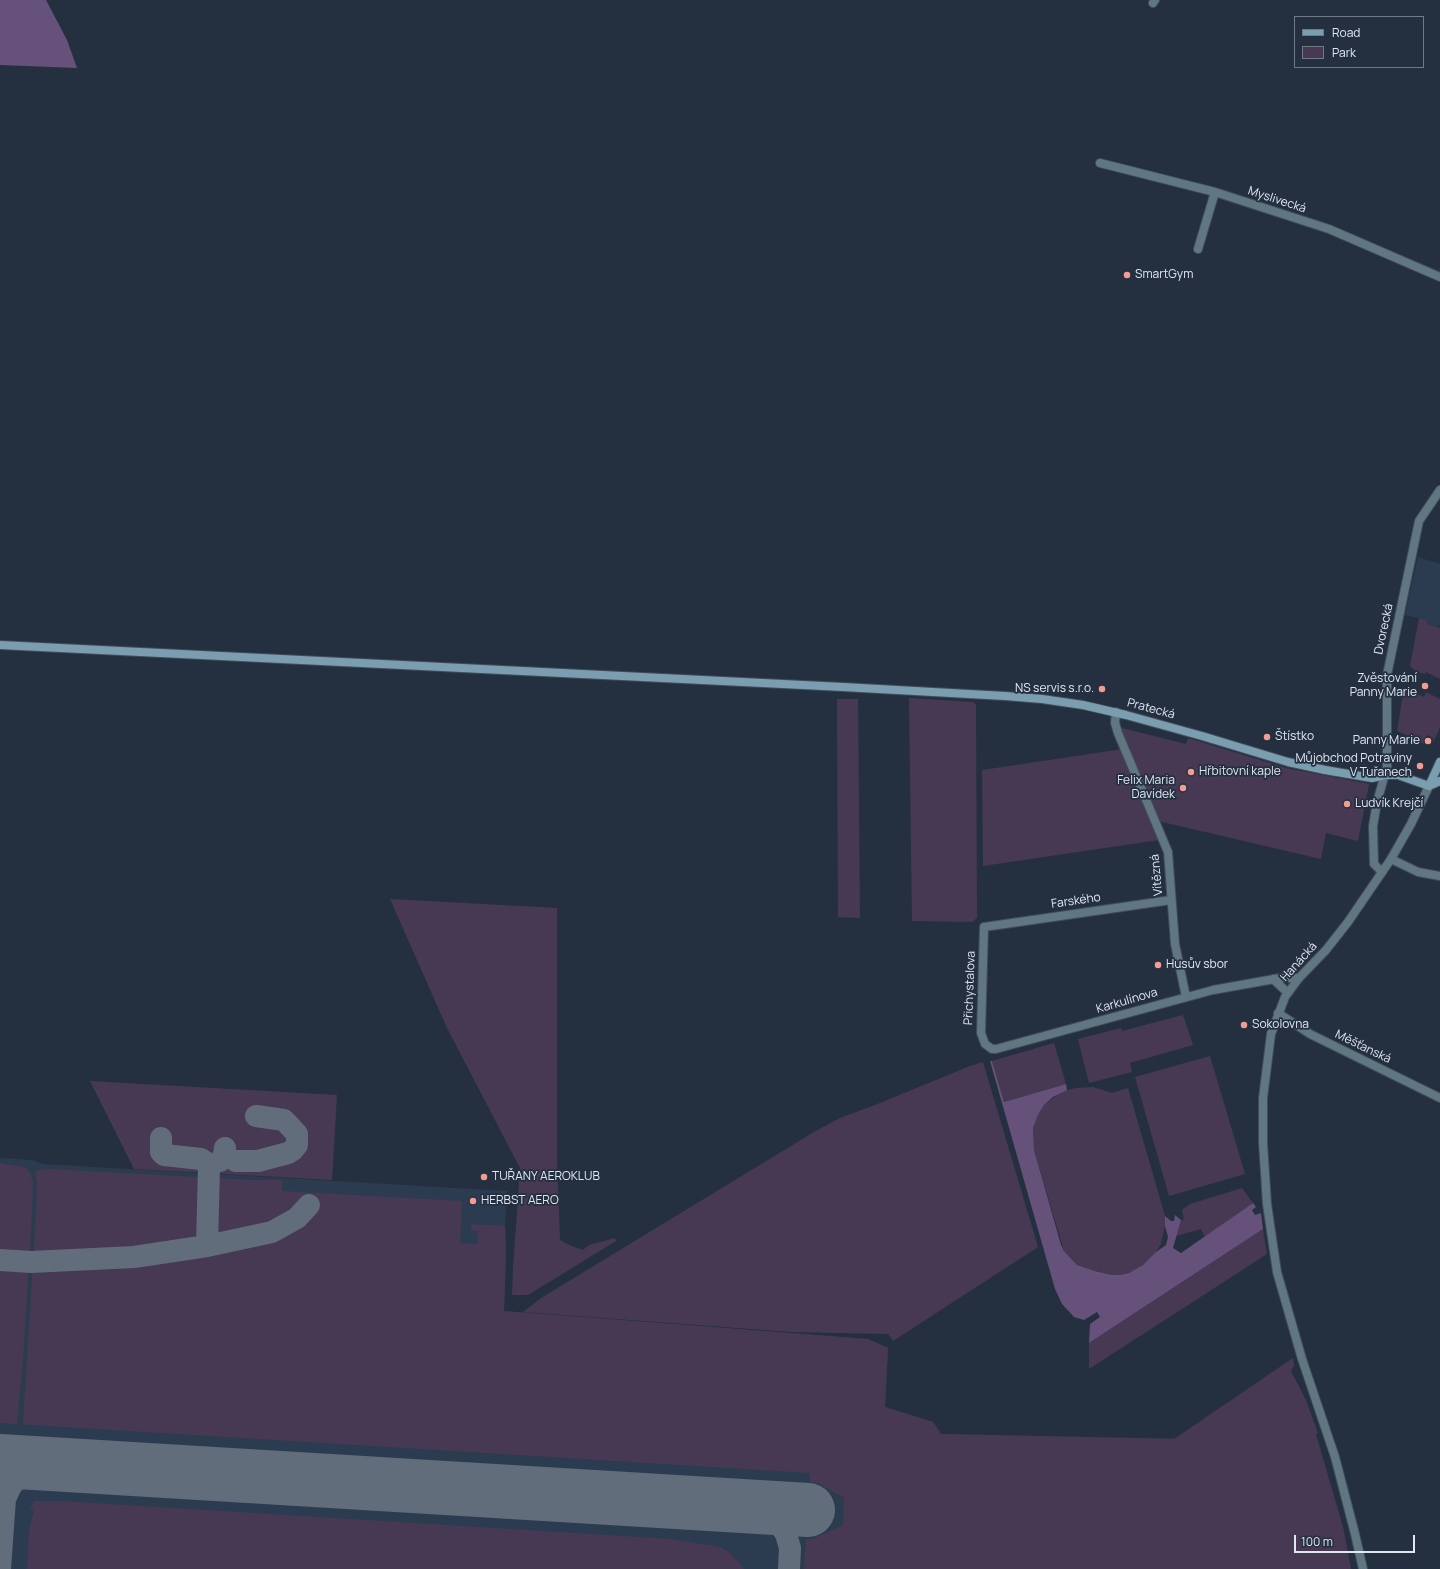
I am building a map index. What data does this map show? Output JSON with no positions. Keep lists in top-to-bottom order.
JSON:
{
  "streets": {
    "main road": ["Pratecká", "Hanácká"],
    "street": [
      "Myslivecká",
      "Dvorecká",
      "Vítězná",
      "Farského",
      "Přichystalova",
      "Karkulínova",
      "Měšťanská"
    ]
  },
  "crossings": [
    ["Dvorecká", "Pratecká"],
    ["Dvorecká", "Hanácká"],
    ["Pratecká", "Vítězná"],
    ["Pratecká", "Hanácká"],
    ["Vítězná", "Farského"],
    ["Vítězná", "Karkulínova"],
    ["Farského", "Přichystalova"],
    ["Hanácká", "Karkulínova"],
    ["Hanácká", "Měšťanská"],
    ["Přichystalova", "Karkulínova"]
  ],
  "places": [
    "SmartGym",
    "Zvěstování Panny Marie",
    "NS servis s.r.o.",
    "Štístko",
    "Panny Marie",
    "Můjobchod Potraviny V Tuřanech",
    "Hřbitovní kaple",
    "Felix Maria Davídek",
    "Ludvík Krejčí",
    "Husův sbor",
    "Sokolovna",
    "TUŘANY AEROKLUB",
    "HERBST AERO"
  ],
  "legend": ["Road", "Park"],
  "scale_bar": "100 m"
}
